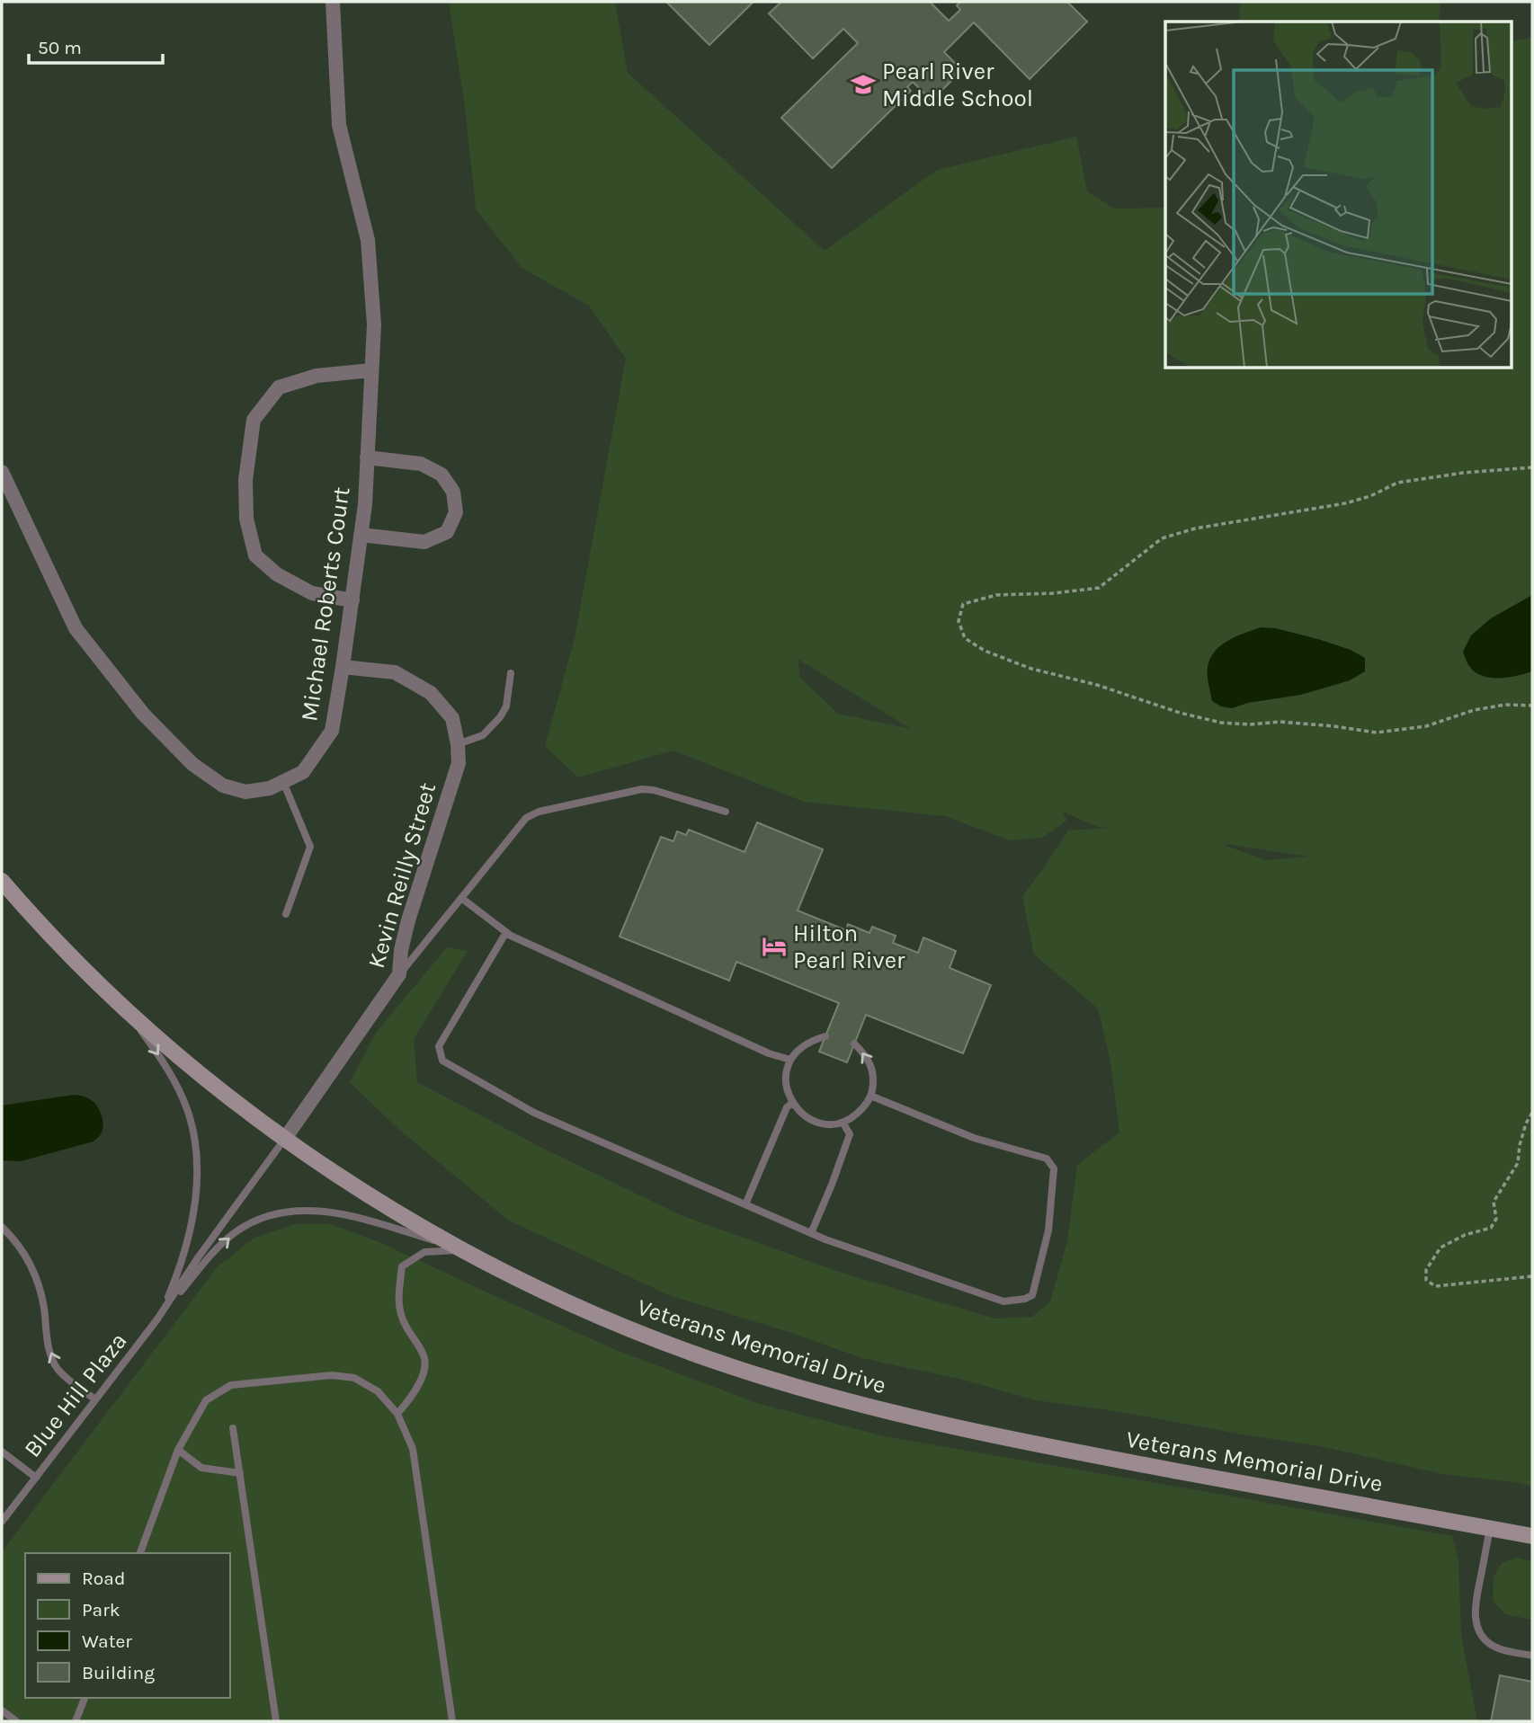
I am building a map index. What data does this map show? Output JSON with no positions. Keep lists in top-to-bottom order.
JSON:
{
  "streets": {
    "street": ["Michael Roberts Court", "Kevin Reilly Street", "Veterans Memorial Drive"],
    "lane": ["Blue Hill Plaza"]
  },
  "crossings": [
    ["Michael Roberts Court", "Kevin Reilly Street"],
    ["Kevin Reilly Street", "Veterans Memorial Drive"],
    ["Kevin Reilly Street", "Blue Hill Plaza"],
    ["Veterans Memorial Drive", "Blue Hill Plaza"]
  ],
  "places": {
    "school or university": ["Pearl River Middle School"],
    "hotel": ["Hilton Pearl River"]
  },
  "legend": [
    "Road",
    "Park",
    "Water",
    "Building"
  ],
  "scale_bar": "50 m"
}
